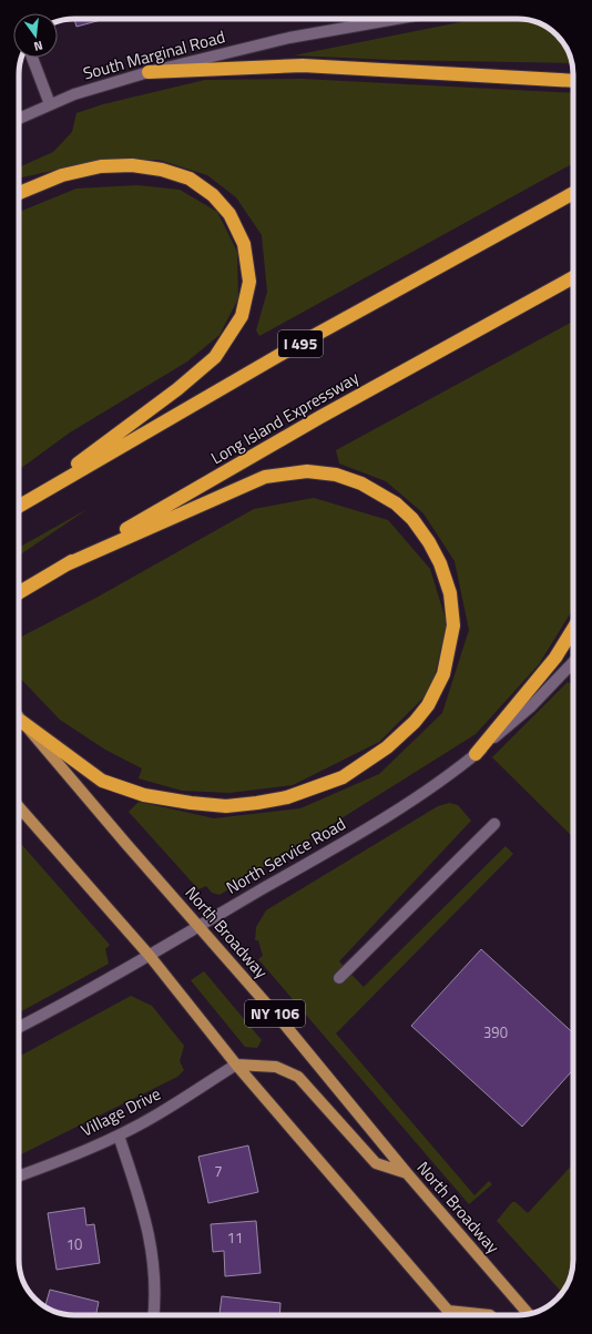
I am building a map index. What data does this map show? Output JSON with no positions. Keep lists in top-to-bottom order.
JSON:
{
  "streets": {
    "highway": ["I 495", "Long Island Expressway"],
    "main road": [
      "South Marginal Road",
      "North Service Road",
      "North Broadway",
      "NY 106",
      "Village Drive"
    ]
  },
  "crossings": [
    ["North Service Road", "North Broadway"]
  ],
  "house_numbers": [
    "390",
    "7",
    "11",
    "10"
  ],
  "north": "bottom"
}
